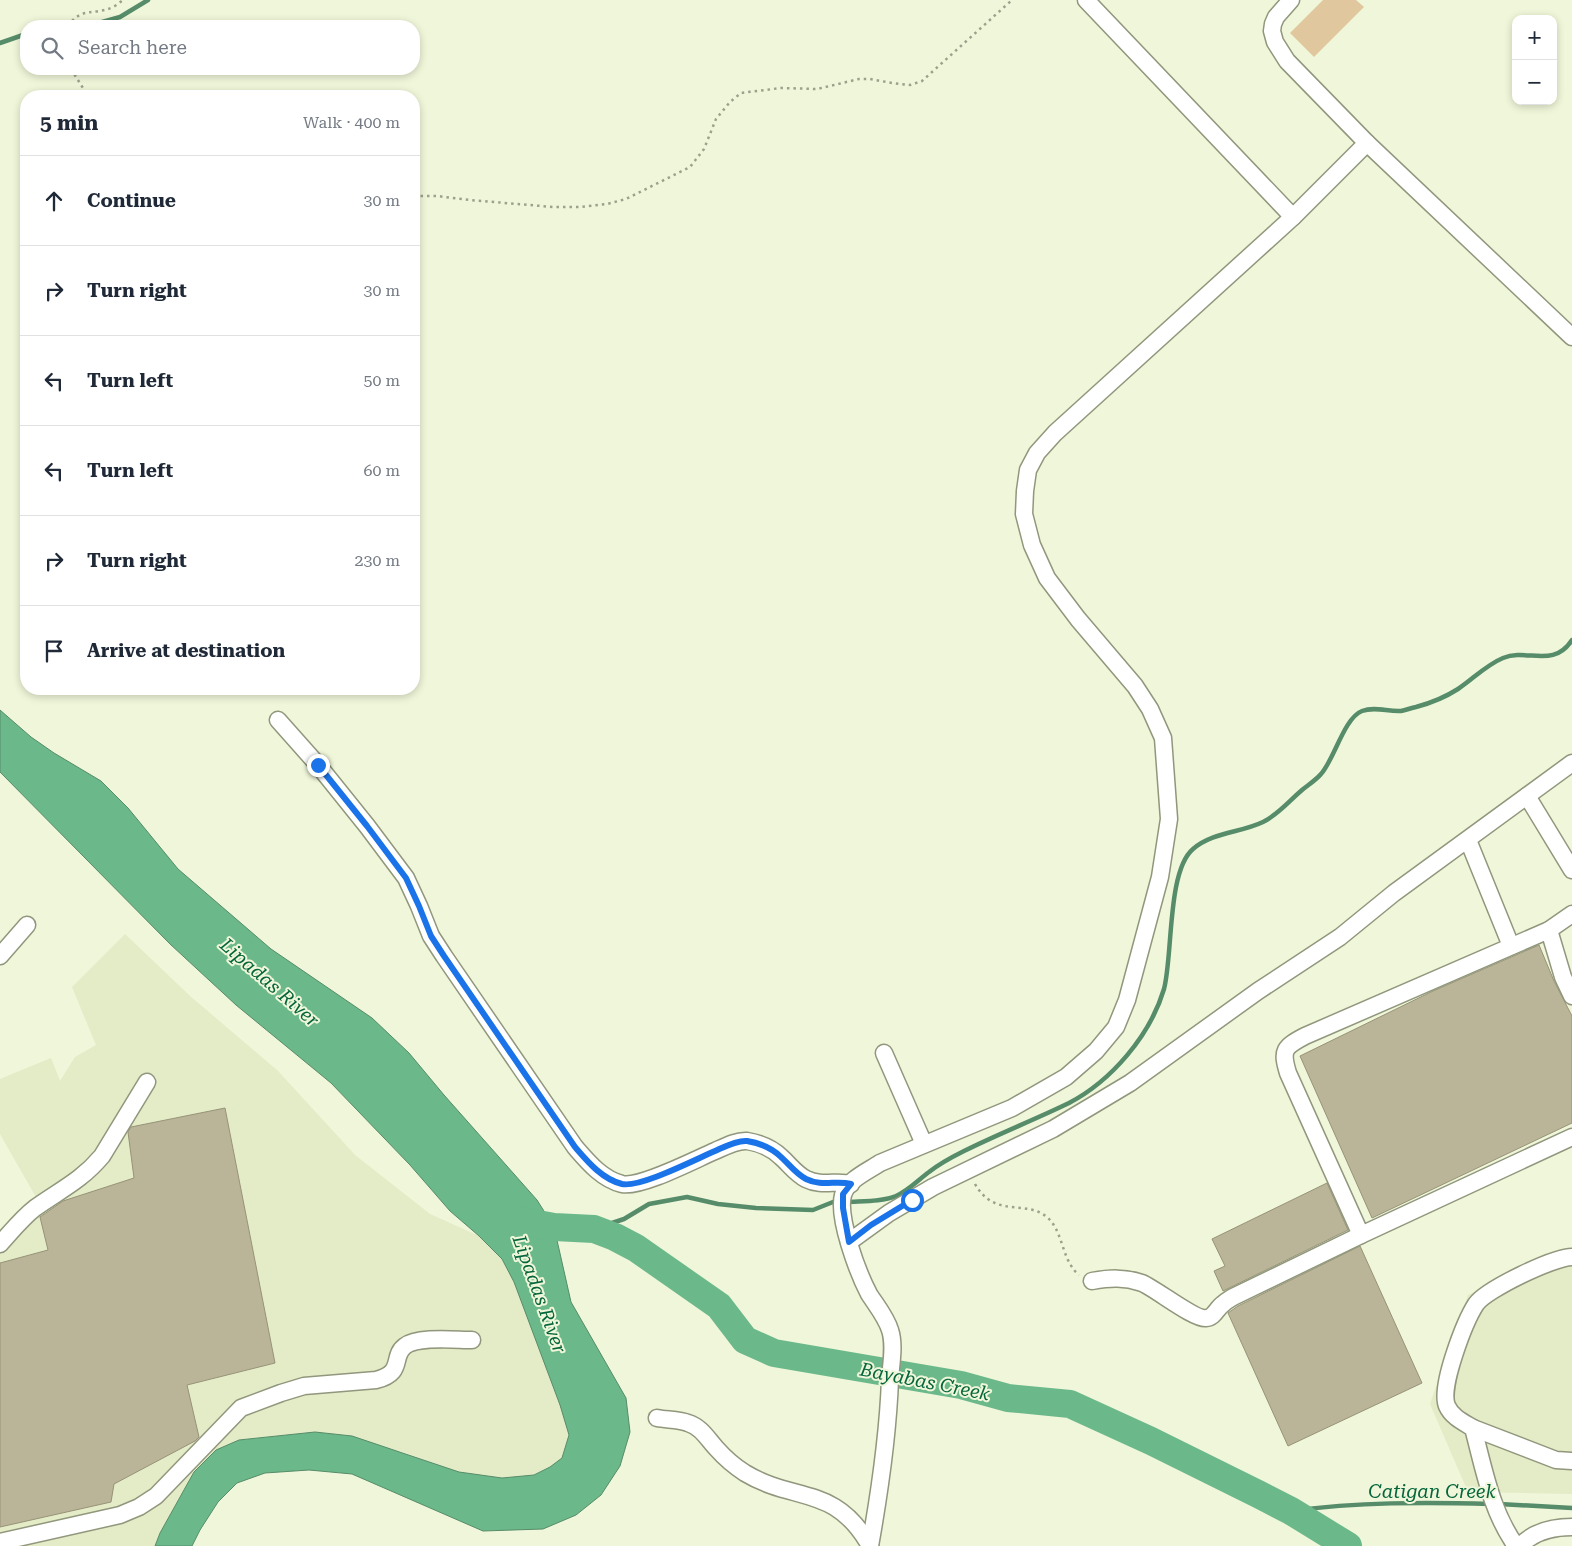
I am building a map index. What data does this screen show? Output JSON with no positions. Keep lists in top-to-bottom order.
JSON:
{
  "water": ["Lipadas River", "Bayabas Creek", "Catigan Creek"],
  "page": {
    "map_buttons": ["+", "−"],
    "search": "Search here",
    "heading": ["5 min", "Walk · 400 m"],
    "list": [
      ["Continue", "30 m"],
      ["Turn right", "30 m"],
      ["Turn left", "50 m"],
      ["Turn left", "60 m"],
      ["Turn right", "230 m"],
      "Arrive at destination"
    ]
  }
}
